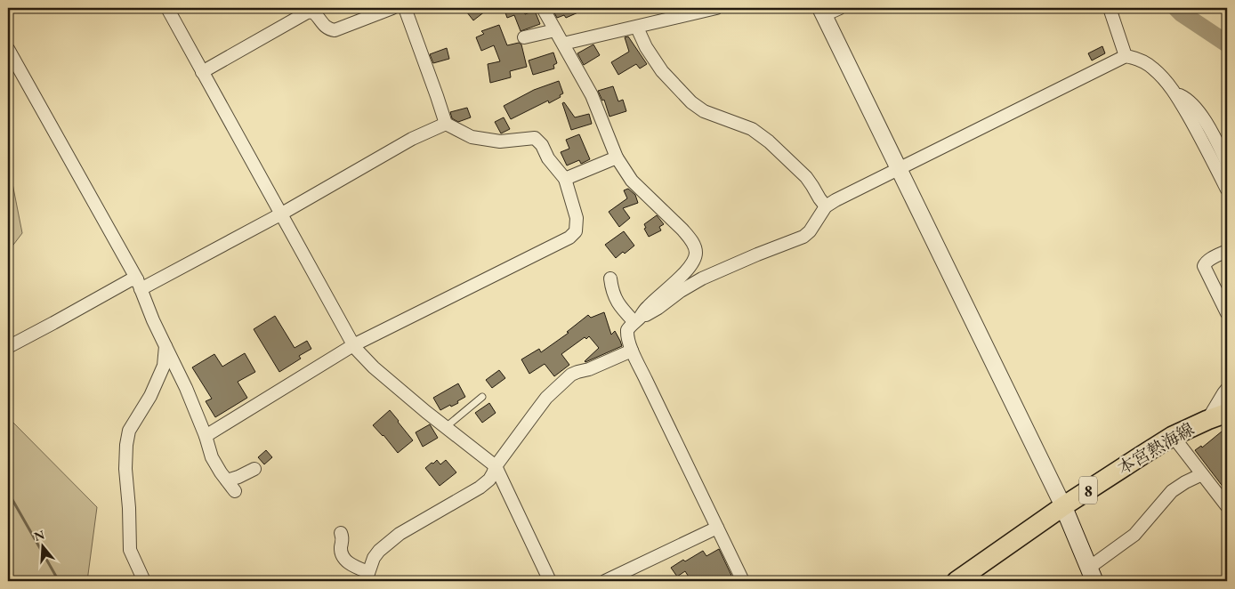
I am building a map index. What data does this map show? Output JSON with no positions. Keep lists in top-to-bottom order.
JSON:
{
  "streets": {
    "main road": ["本宮熱海線", "8"]
  },
  "north": "top"
}
